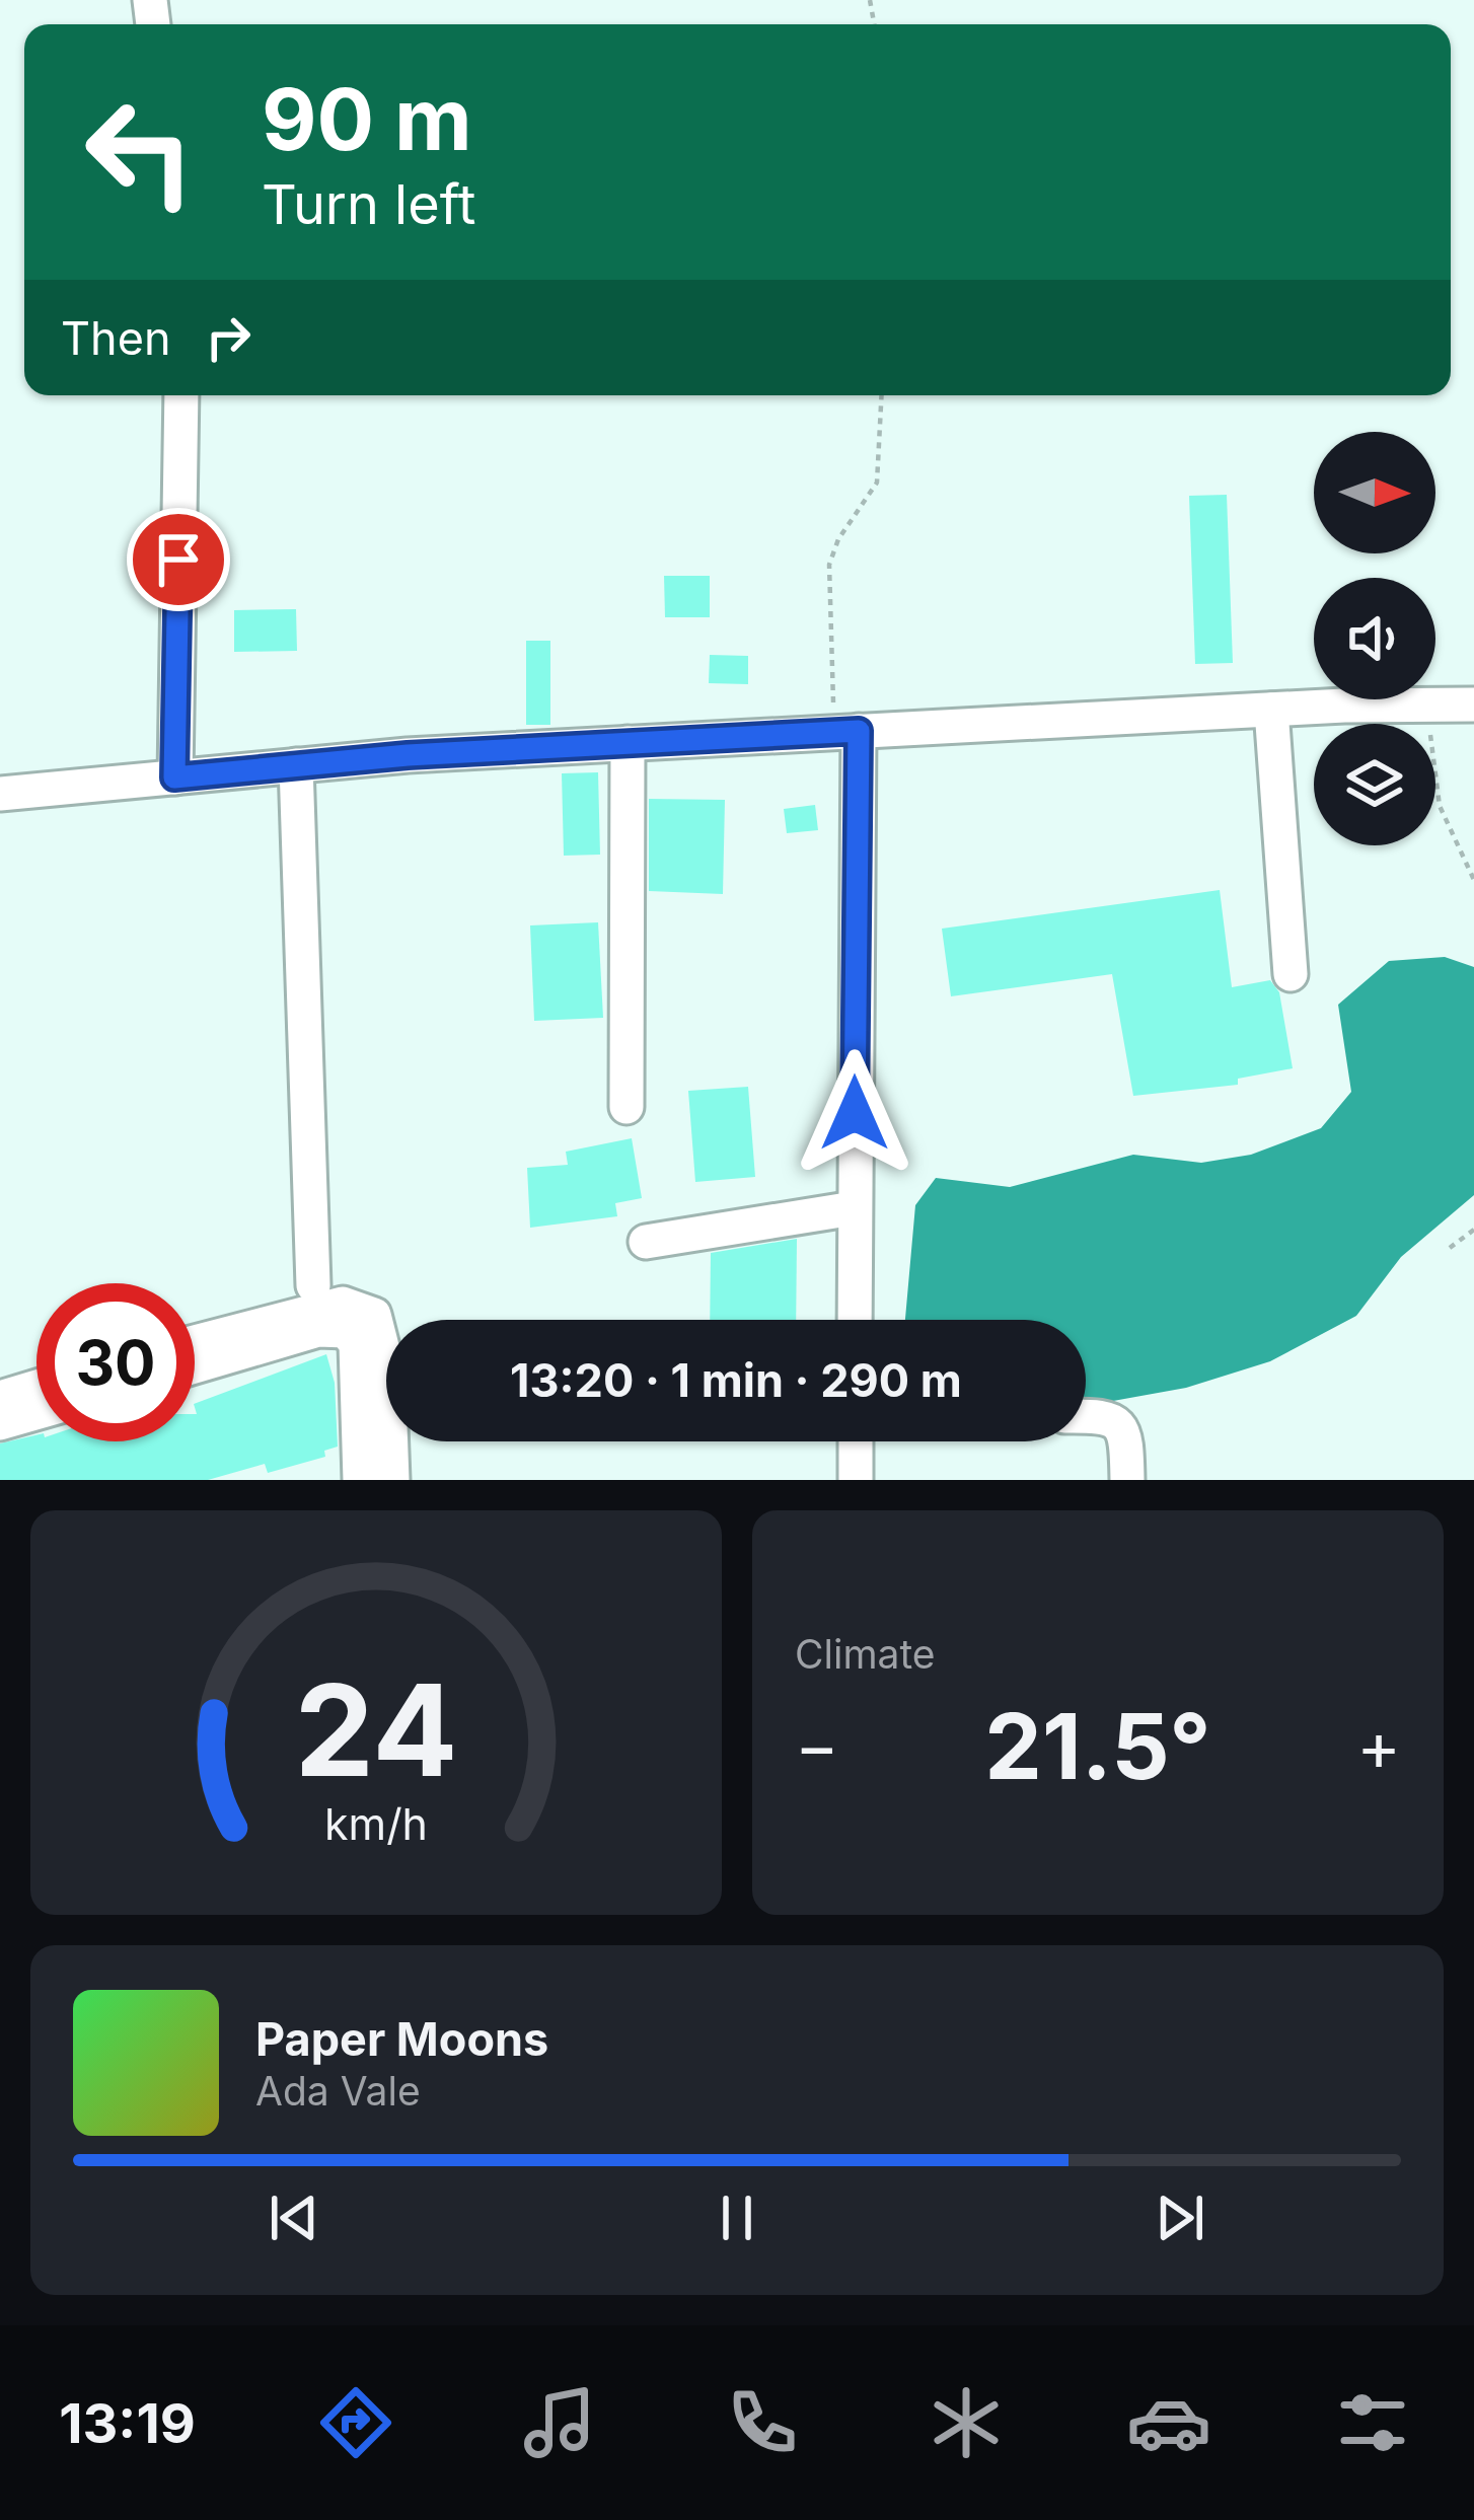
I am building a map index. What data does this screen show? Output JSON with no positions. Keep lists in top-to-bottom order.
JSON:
{
  "north": "right",
  "page": {
    "turn": ["90 m", "Turn left"],
    "then": "Then",
    "limit": "30",
    "trip": "13:20 · 1 min · 290 m",
    "tile": "Climate",
    "heat": ["−", "21.5°", "+"],
    "song": ["Paper Moons", "Ada Vale"],
    "tabs": "13:19",
    "gauge": ["24", "km/h"]
  }
}
